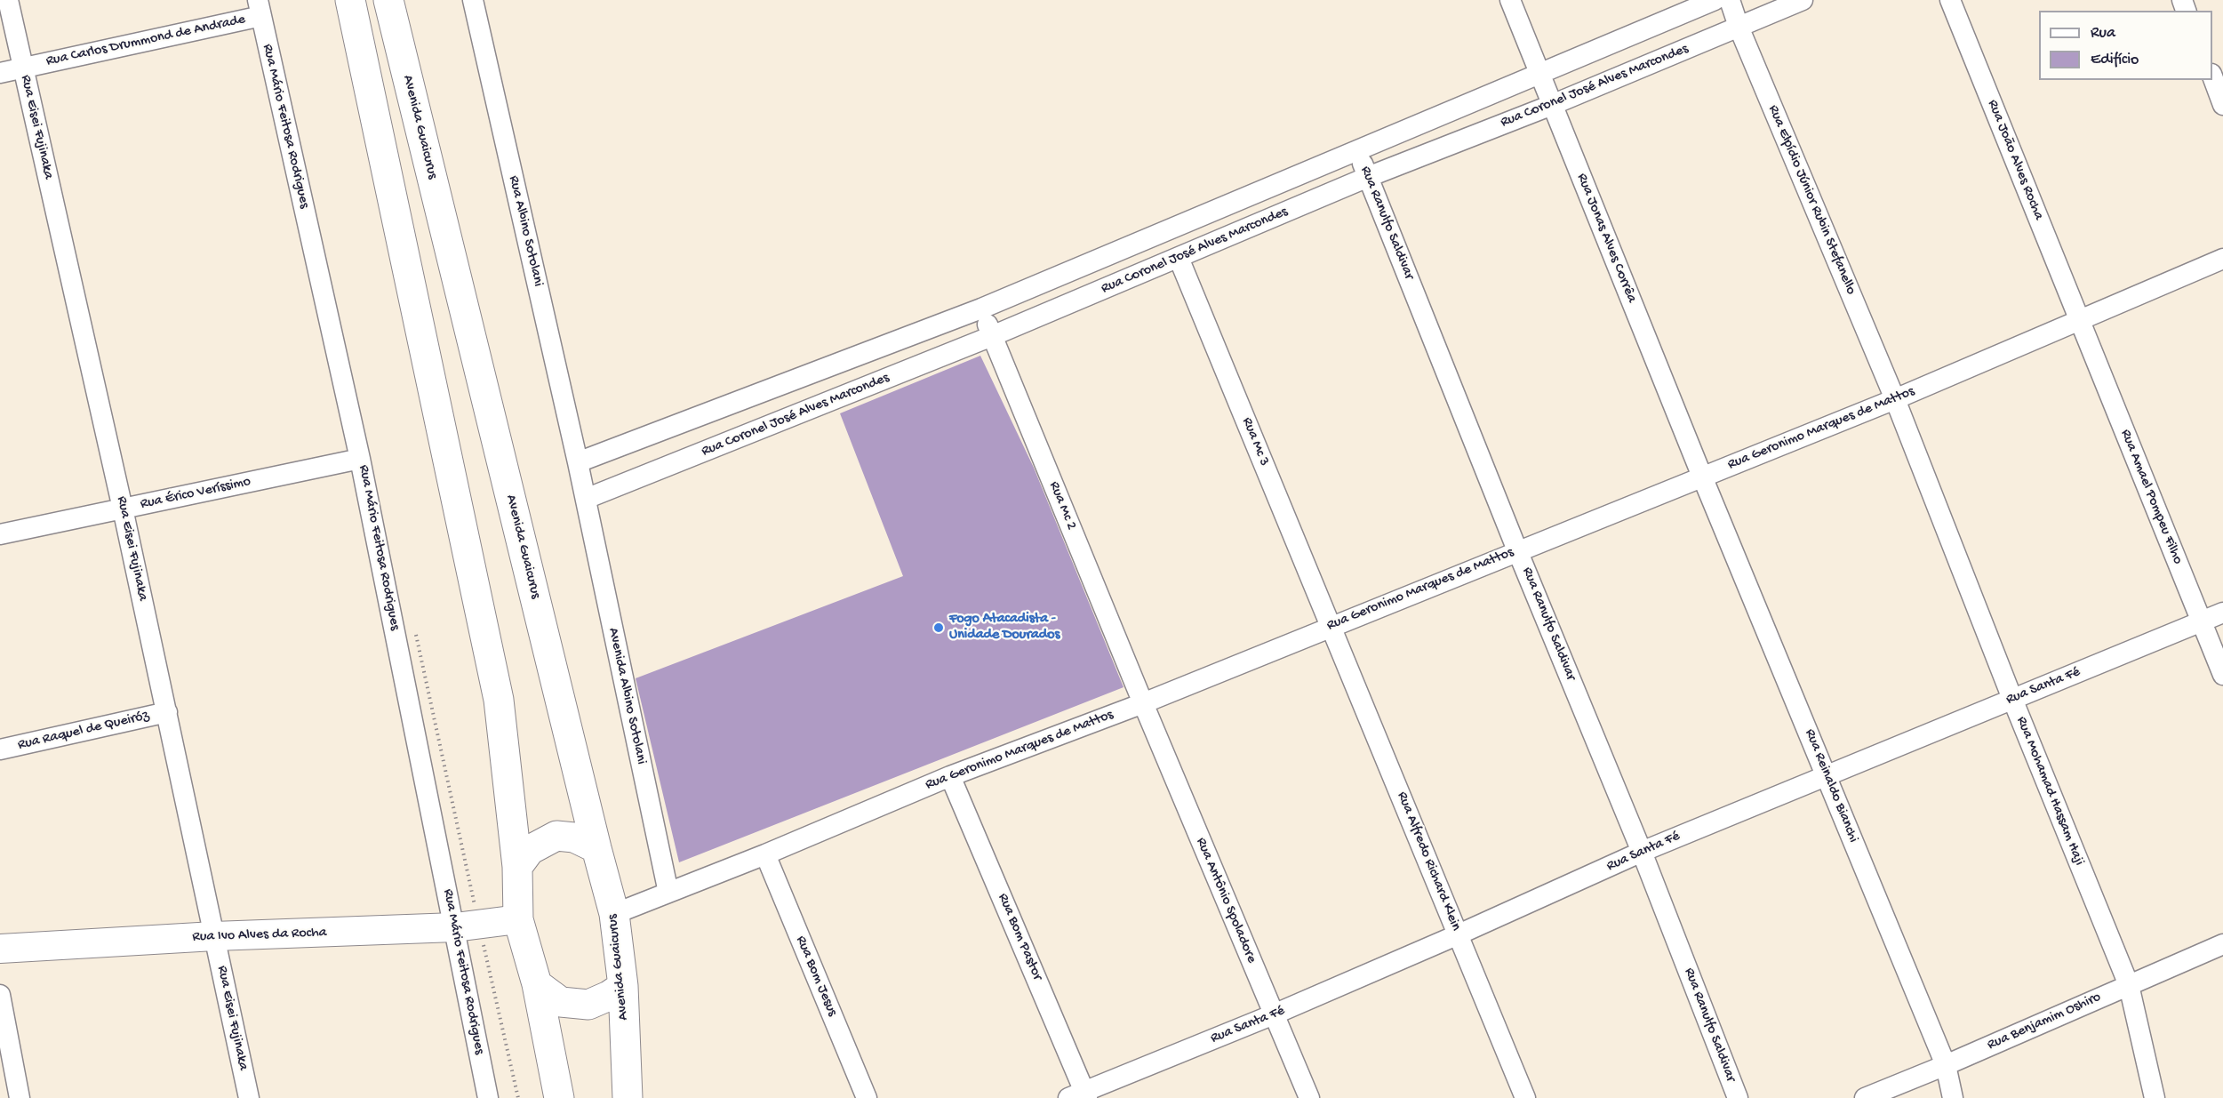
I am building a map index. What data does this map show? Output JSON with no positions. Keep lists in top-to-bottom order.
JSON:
{
  "streets": {
    "main road": ["Avenida Guaicurus"],
    "street": [
      "Rua Carlos Drummond de Andrade",
      "Rua Coronel José Alves Marcondes",
      "Rua Mário Feitosa Rodrigues",
      "Rua Eisei Fujinaka",
      "Rua João Alves Rocha",
      "Rua Elpídio Júnior Rubin Stefanello",
      "Rua Ranulfo Saldivar",
      "Rua Albino Sotolani",
      "Rua Jonas Alves Corrêa",
      "Rua Geronimo Marques de Mattos",
      "Rua Mc 3",
      "Rua Érico Veríssimo",
      "Rua Amael Pompeu Filho",
      "Rua Mc 2",
      "Rua Santa Fé",
      "Avenida Albino Sotolani",
      "Rua Raquel de Queiróz",
      "Rua Reinaldo Bianchi",
      "Rua Mohamad Hassam Haji",
      "Rua Alfredo Richard Klein",
      "Rua Antônio Spoladore",
      "Rua Ivo Alves da Rocha",
      "Rua Bom Pastor",
      "Rua Bom Jesus",
      "Rua Benjamim Oshiro"
    ]
  },
  "crossings": [
    ["Rua Carlos Drummond de Andrade", "Rua Mário Feitosa Rodrigues"],
    ["Rua Carlos Drummond de Andrade", "Rua Eisei Fujinaka"],
    ["Rua Coronel José Alves Marcondes", "Rua Elpídio Júnior Rubin Stefanello"],
    ["Rua Coronel José Alves Marcondes", "Rua Ranulfo Saldivar"],
    ["Rua Coronel José Alves Marcondes", "Rua Albino Sotolani"],
    ["Rua Coronel José Alves Marcondes", "Rua Jonas Alves Corrêa"],
    ["Rua Coronel José Alves Marcondes", "Rua Mc 3"],
    ["Rua Coronel José Alves Marcondes", "Rua Mc 2"],
    ["Rua Coronel José Alves Marcondes", "Avenida Albino Sotolani"],
    ["Rua Mário Feitosa Rodrigues", "Rua Érico Veríssimo"],
    ["Rua Mário Feitosa Rodrigues", "Rua Ivo Alves da Rocha"],
    ["Rua Eisei Fujinaka", "Rua Érico Veríssimo"],
    ["Rua Eisei Fujinaka", "Rua Raquel de Queiróz"],
    ["Rua Eisei Fujinaka", "Rua Ivo Alves da Rocha"],
    ["Avenida Guaicurus", "Rua Geronimo Marques de Mattos"],
    ["Rua João Alves Rocha", "Rua Geronimo Marques de Mattos"],
    ["Rua João Alves Rocha", "Rua Amael Pompeu Filho"],
    ["Rua Elpídio Júnior Rubin Stefanello", "Rua Geronimo Marques de Mattos"],
    ["Rua Elpídio Júnior Rubin Stefanello", "Rua Mohamad Hassam Haji"],
    ["Rua Ranulfo Saldivar", "Rua Geronimo Marques de Mattos"],
    ["Rua Ranulfo Saldivar", "Rua Santa Fé"],
    ["Rua Albino Sotolani", "Avenida Albino Sotolani"],
    ["Rua Jonas Alves Corrêa", "Rua Geronimo Marques de Mattos"],
    ["Rua Jonas Alves Corrêa", "Rua Reinaldo Bianchi"],
    ["Rua Geronimo Marques de Mattos", "Rua Mc 3"],
    ["Rua Geronimo Marques de Mattos", "Rua Amael Pompeu Filho"],
    ["Rua Geronimo Marques de Mattos", "Rua Mc 2"],
    ["Rua Geronimo Marques de Mattos", "Avenida Albino Sotolani"],
    ["Rua Geronimo Marques de Mattos", "Rua Reinaldo Bianchi"],
    ["Rua Geronimo Marques de Mattos", "Rua Mohamad Hassam Haji"],
    ["Rua Geronimo Marques de Mattos", "Rua Alfredo Richard Klein"],
    ["Rua Geronimo Marques de Mattos", "Rua Antônio Spoladore"],
    ["Rua Geronimo Marques de Mattos", "Rua Bom Pastor"],
    ["Rua Geronimo Marques de Mattos", "Rua Bom Jesus"],
    ["Rua Mc 3", "Rua Alfredo Richard Klein"],
    ["Rua Amael Pompeu Filho", "Rua Santa Fé"],
    ["Rua Mc 2", "Rua Antônio Spoladore"],
    ["Rua Santa Fé", "Rua Reinaldo Bianchi"],
    ["Rua Santa Fé", "Rua Mohamad Hassam Haji"],
    ["Rua Santa Fé", "Rua Alfredo Richard Klein"],
    ["Rua Santa Fé", "Rua Antônio Spoladore"],
    ["Rua Santa Fé", "Rua Bom Pastor"],
    ["Rua Reinaldo Bianchi", "Rua Benjamim Oshiro"],
    ["Rua Mohamad Hassam Haji", "Rua Benjamim Oshiro"]
  ],
  "places": ["Fogo Atacadista - Unidade Dourados"],
  "legend": ["Rua", "Edifício"]
}
